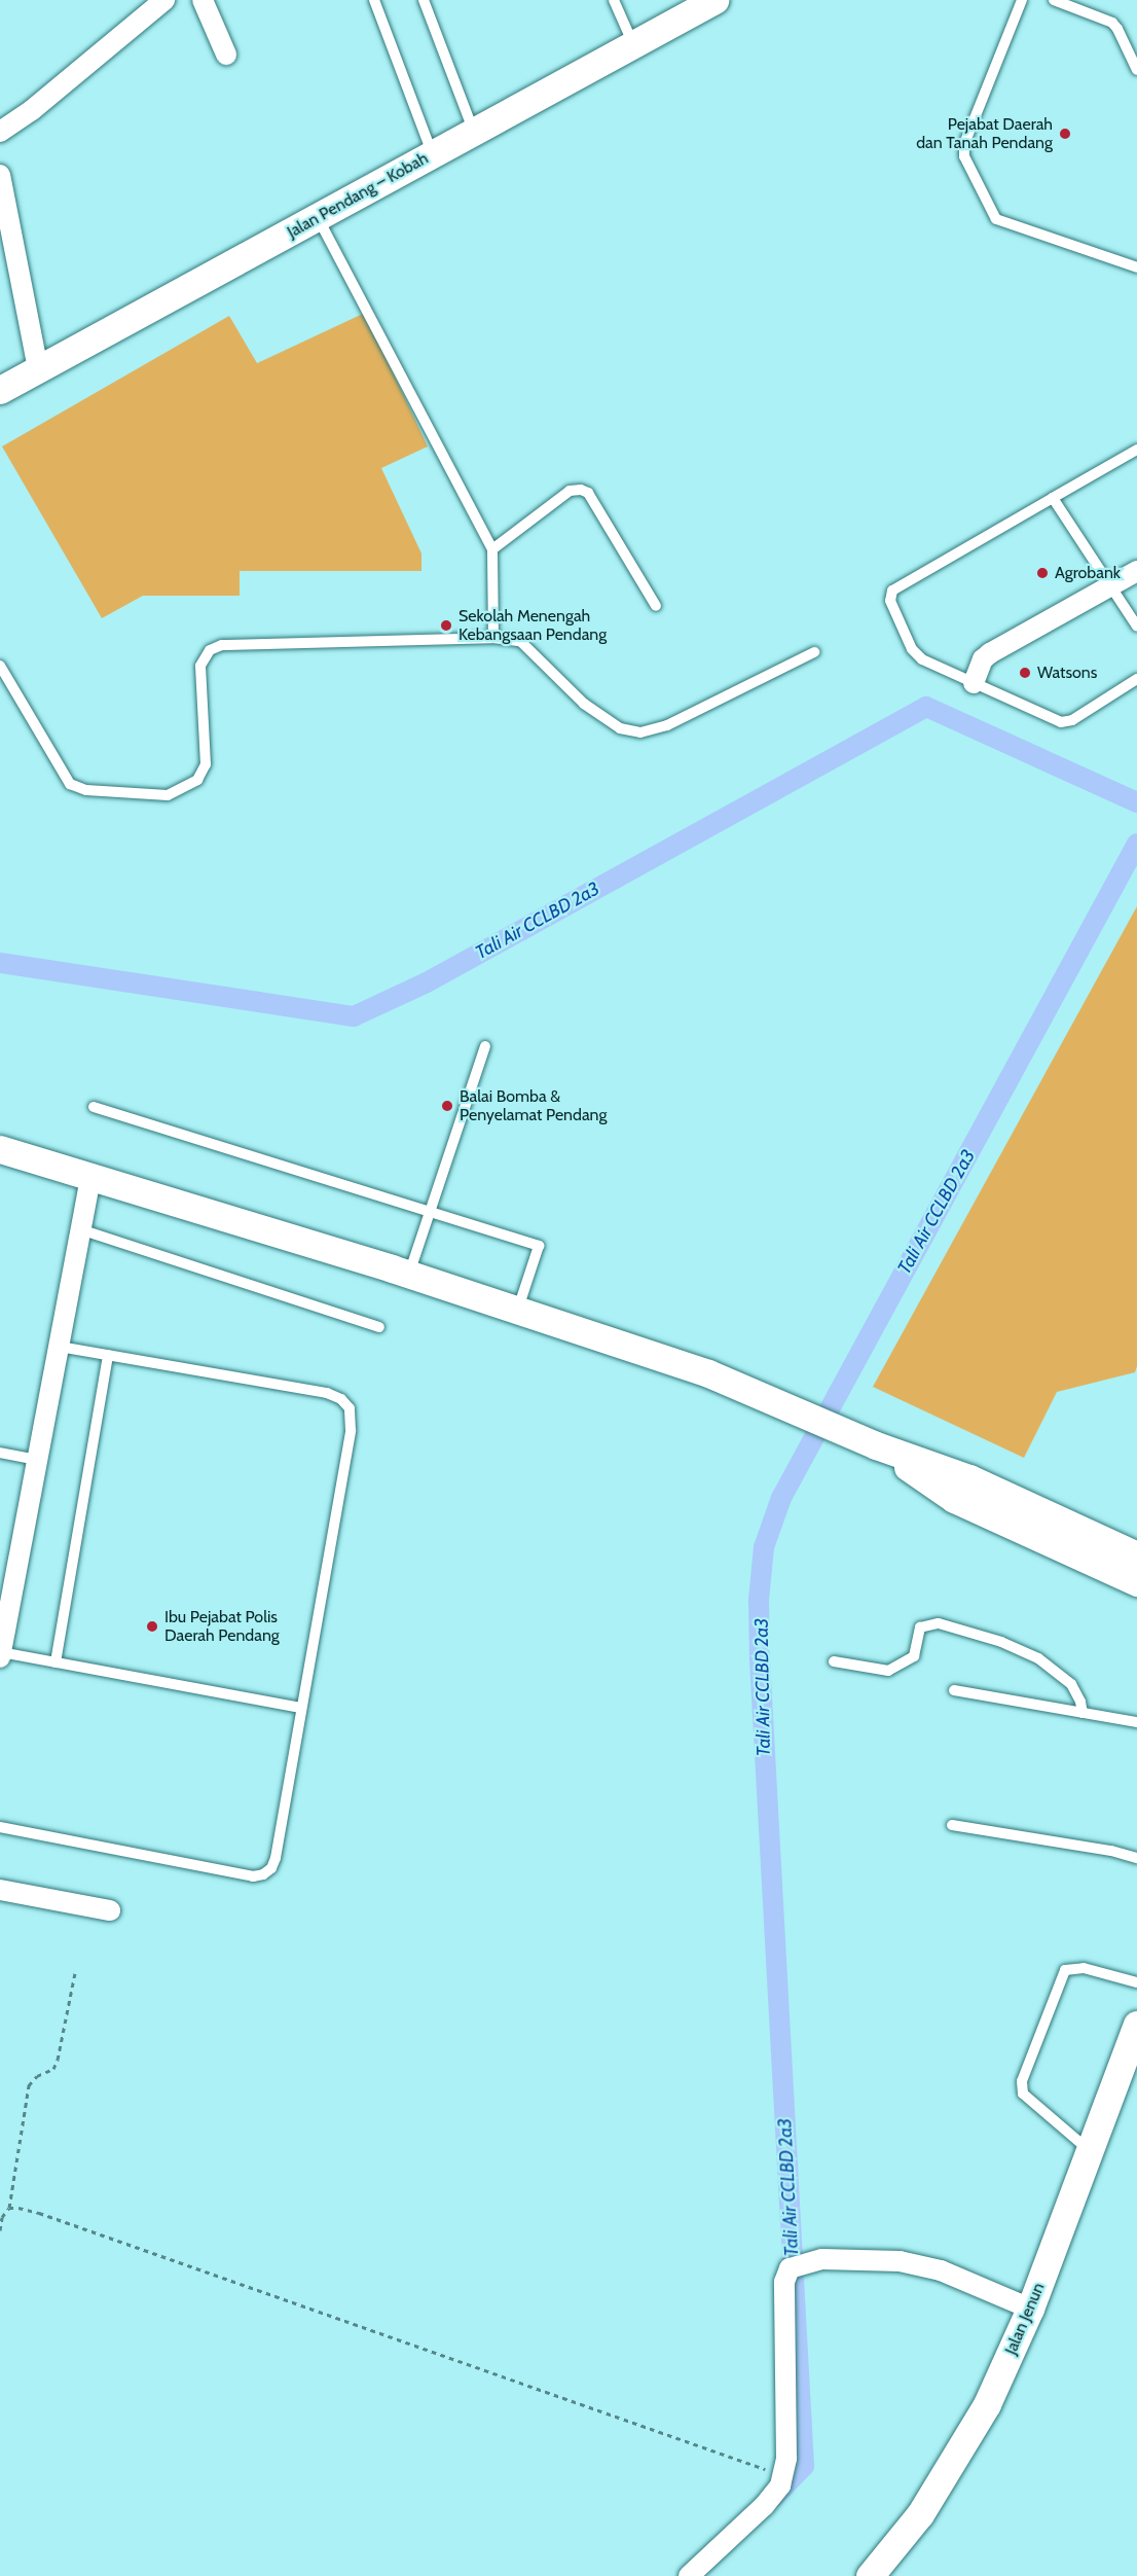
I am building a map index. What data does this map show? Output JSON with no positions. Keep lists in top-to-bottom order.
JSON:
{
  "streets": {
    "main road": ["Jalan Pendang – Kobah", "Jalan Jenun"]
  },
  "water": ["Tali Air CCLBD 2a3"],
  "places": [
    "Pejabat Daerah dan Tanah Pendang",
    "Agrobank",
    "Sekolah Menengah Kebangsaan Pendang",
    "Watsons",
    "Balai Bomba & Penyelamat Pendang",
    "Ibu Pejabat Polis Daerah Pendang"
  ]
}
